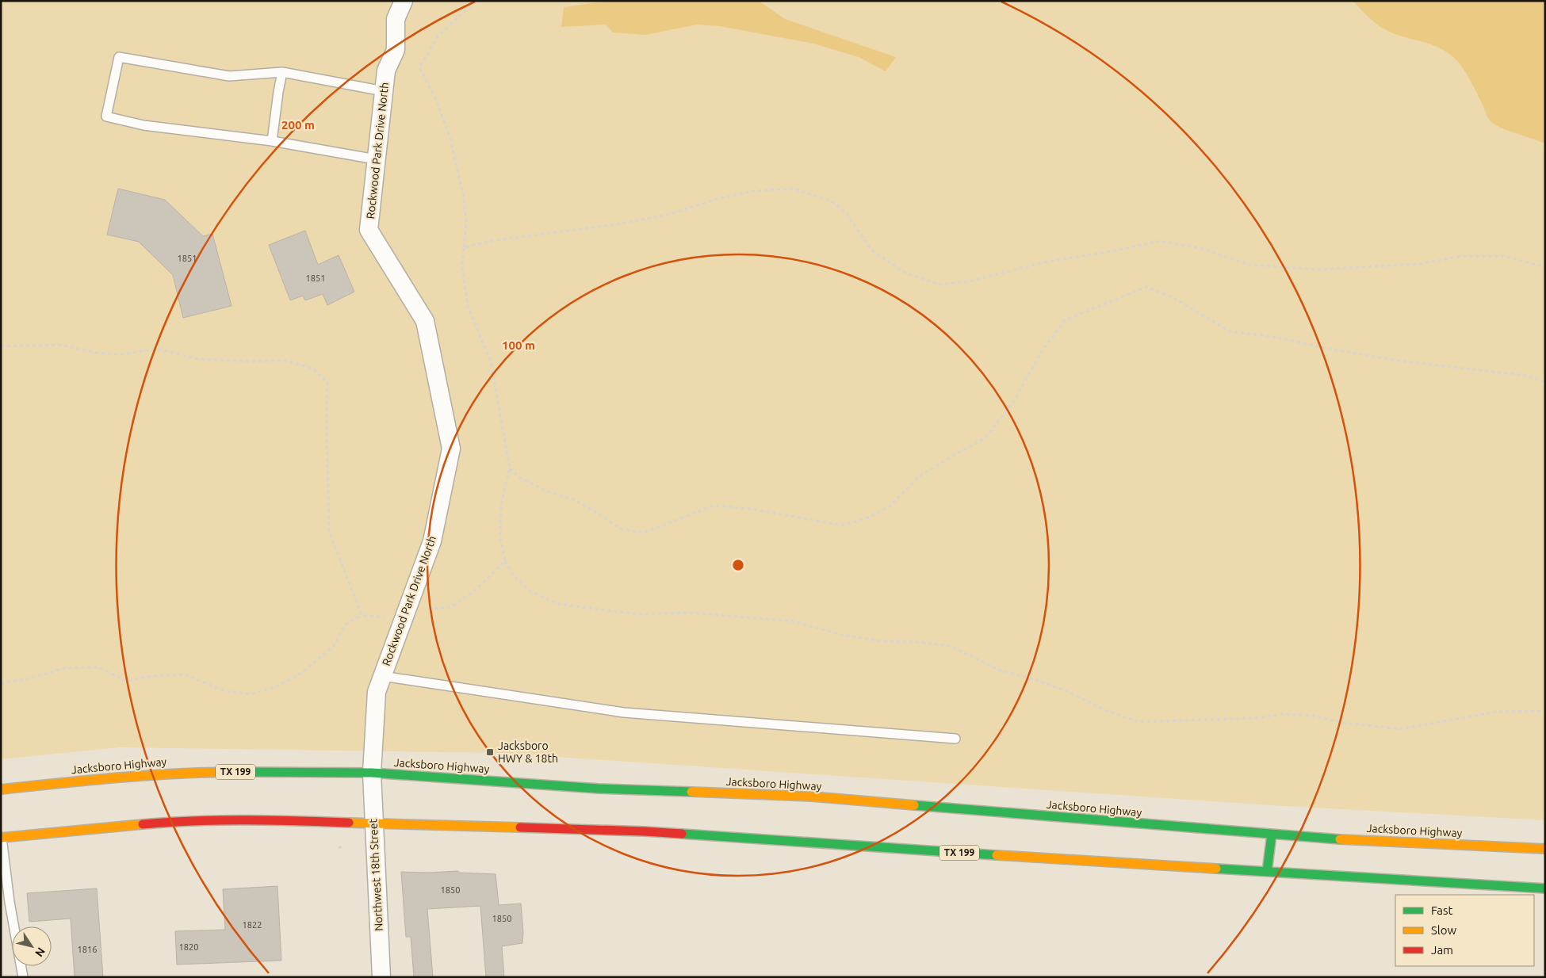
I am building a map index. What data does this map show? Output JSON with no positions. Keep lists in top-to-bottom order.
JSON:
{
  "streets": {
    "main road": ["Jacksboro Highway", "TX 199"],
    "street": ["Rockwood Park Drive North", "Northwest 18th Street"]
  },
  "crossings": [
    ["Rockwood Park Drive North", "Jacksboro Highway"],
    ["Rockwood Park Drive North", "Northwest 18th Street"],
    ["Jacksboro Highway", "Northwest 18th Street"],
    ["TX 199", "Northwest 18th Street"]
  ],
  "places": {
    "transit": ["Jacksboro HWY & 18th"]
  },
  "house_numbers": [
    "1851",
    "1851",
    "1850",
    "1850",
    "1822",
    "1820",
    "1816"
  ],
  "legend": ["Fast", "Slow", "Jam"],
  "north": "bottom right",
  "rings": ["200 m", "100 m"]
}
